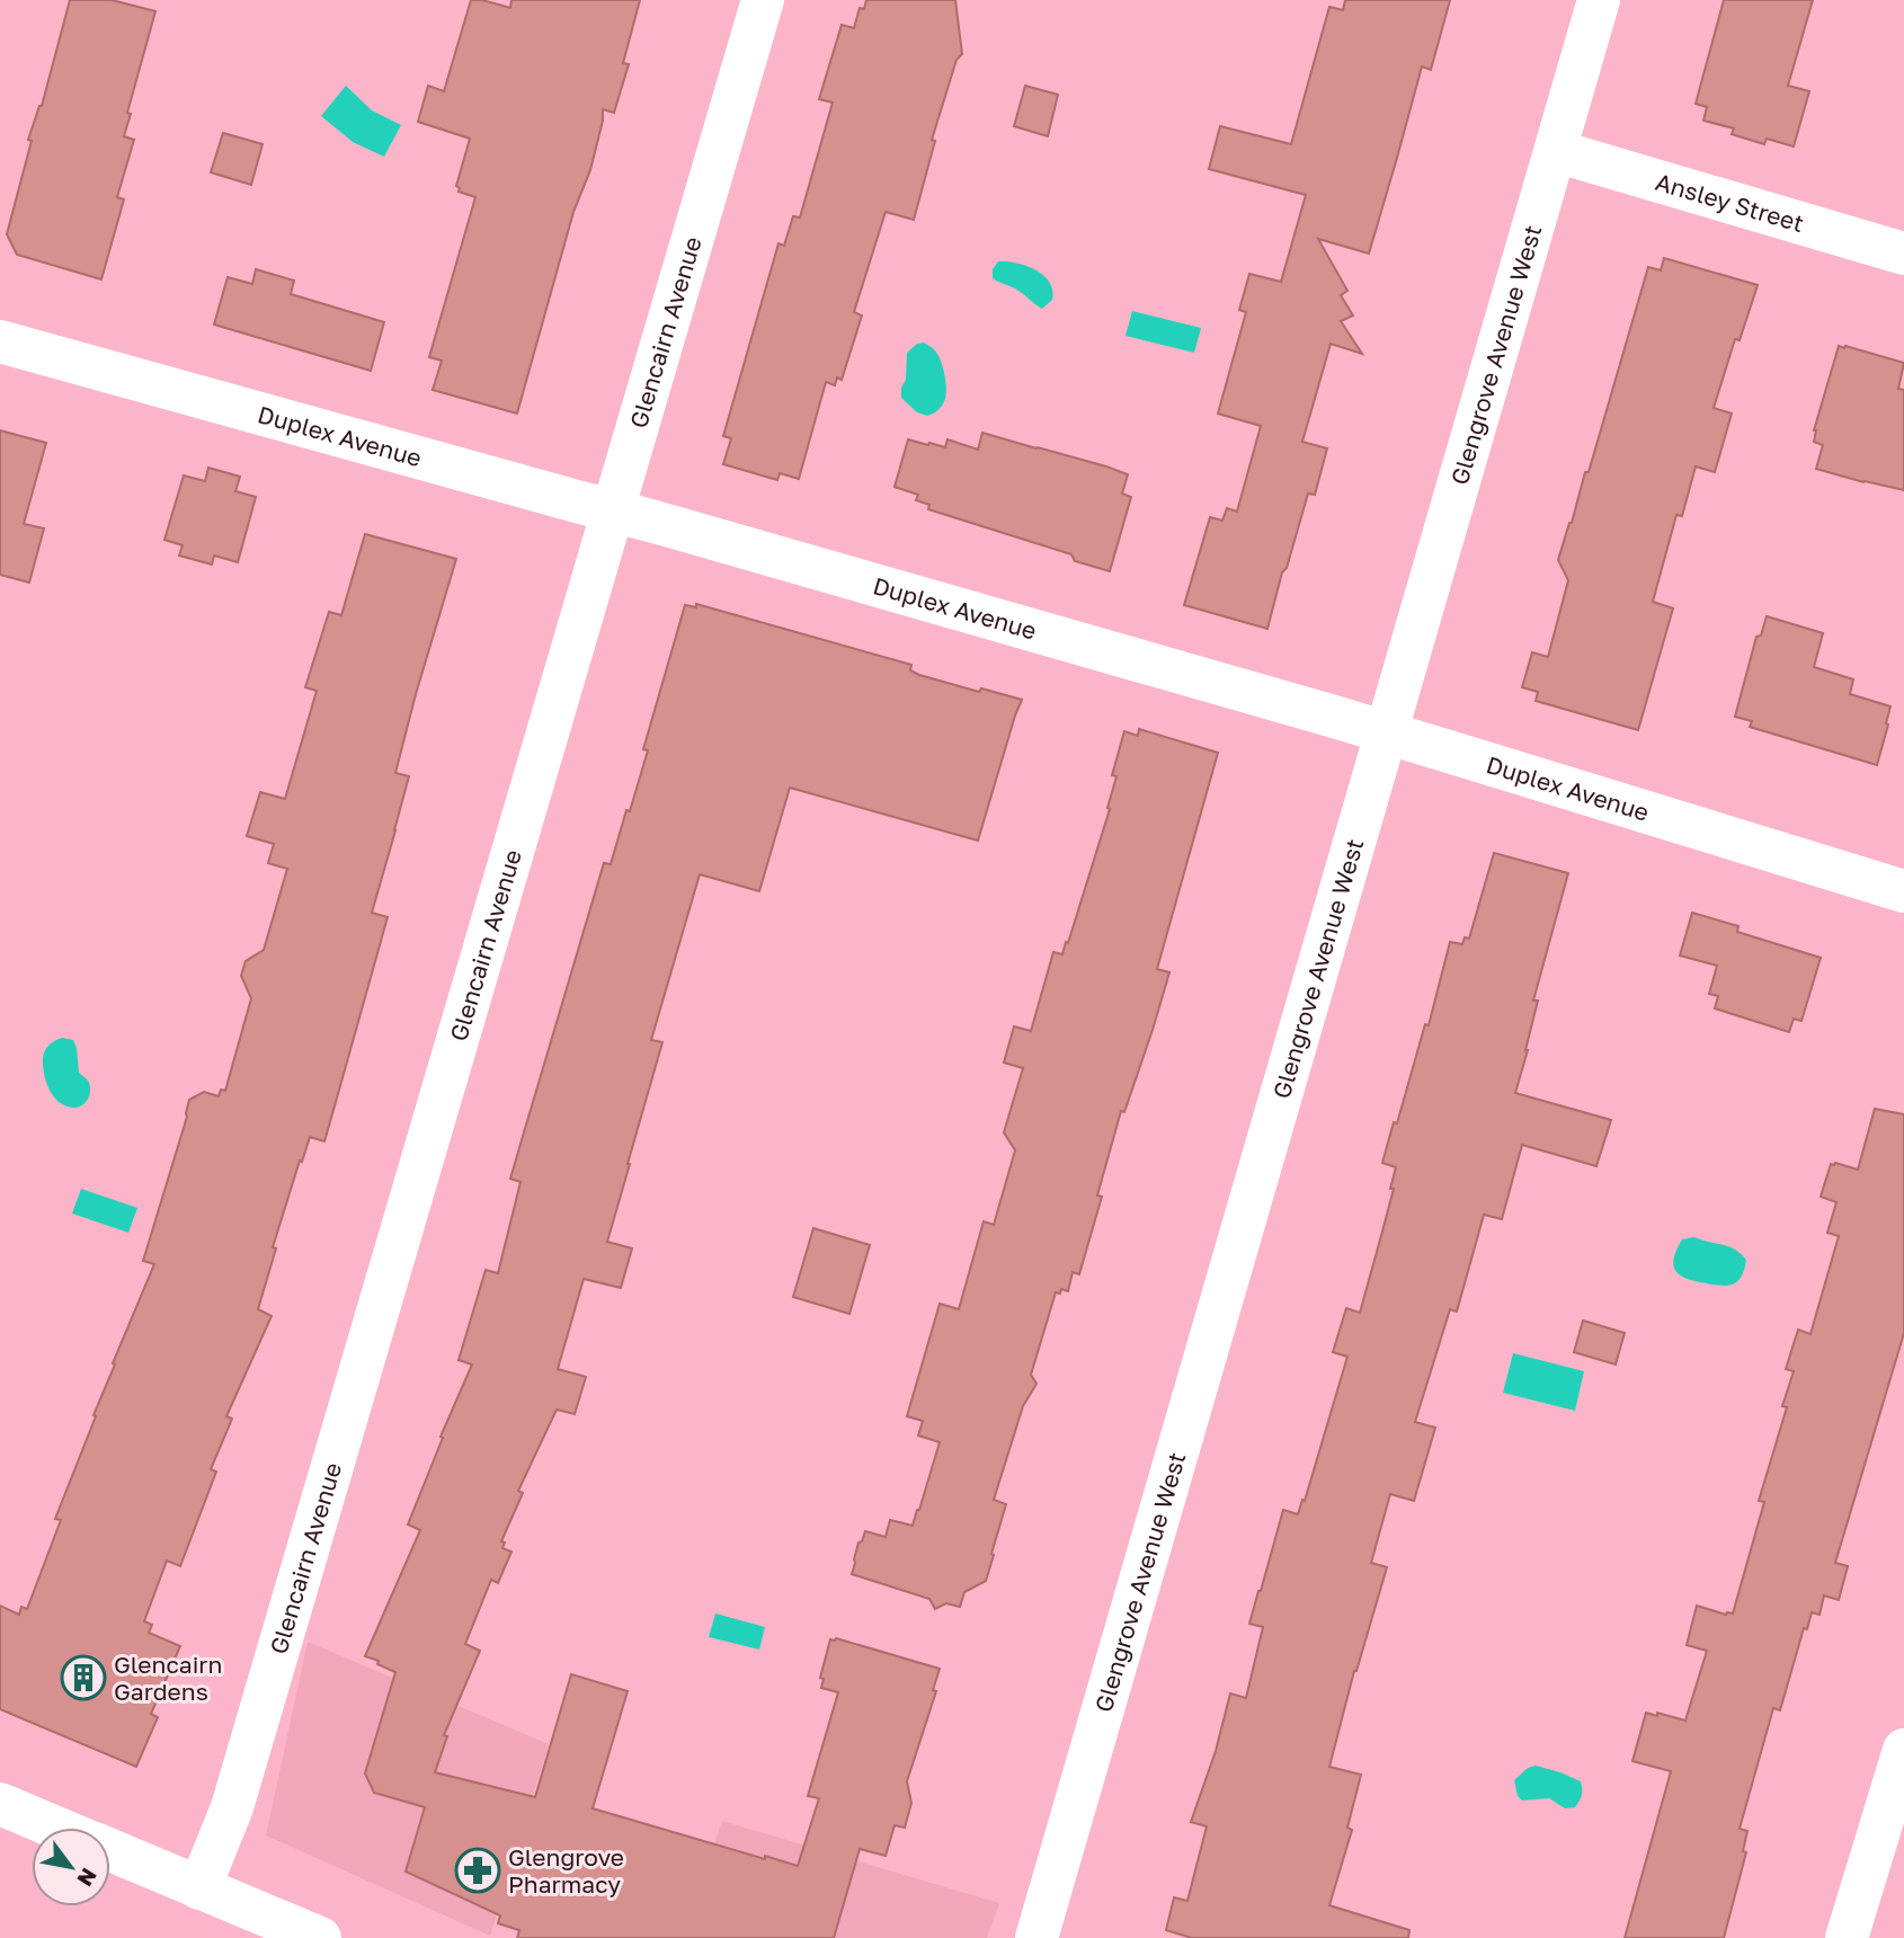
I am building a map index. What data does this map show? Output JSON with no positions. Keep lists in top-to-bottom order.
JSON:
{
  "streets": {
    "street": [
      "Ansley Street",
      "Glencairn Avenue",
      "Glengrove Avenue West",
      "Duplex Avenue"
    ]
  },
  "crossings": [
    ["Ansley Street", "Glengrove Avenue West"],
    ["Glencairn Avenue", "Duplex Avenue"],
    ["Glengrove Avenue West", "Duplex Avenue"]
  ],
  "places": {
    "building": ["Glencairn Gardens"],
    "pharmacy": ["Glengrove Pharmacy"]
  },
  "north": "bottom right"
}
